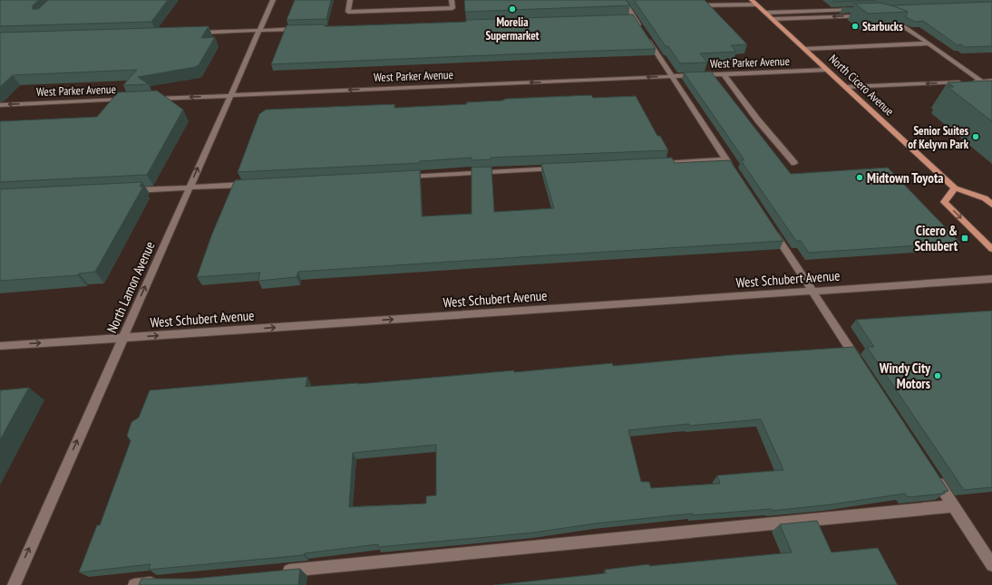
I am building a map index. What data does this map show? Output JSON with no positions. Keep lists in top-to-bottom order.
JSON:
{
  "streets": {
    "main road": ["North Cicero Avenue"],
    "street": ["West Parker Avenue", "West Schubert Avenue", "North Lamon Avenue"]
  },
  "crossings": [
    ["West Parker Avenue", "North Cicero Avenue"],
    ["West Parker Avenue", "North Lamon Avenue"],
    ["West Schubert Avenue", "North Lamon Avenue"]
  ],
  "one_way": ["West Parker Avenue", "West Schubert Avenue", "North Lamon Avenue"],
  "places": {
    "other": [
      "Morelia Supermarket",
      "Starbucks",
      "Senior Suites of Kelyvn Park",
      "Midtown Toyota",
      "Windy City Motors"
    ],
    "transit": ["Cicero & Schubert"]
  }
}
